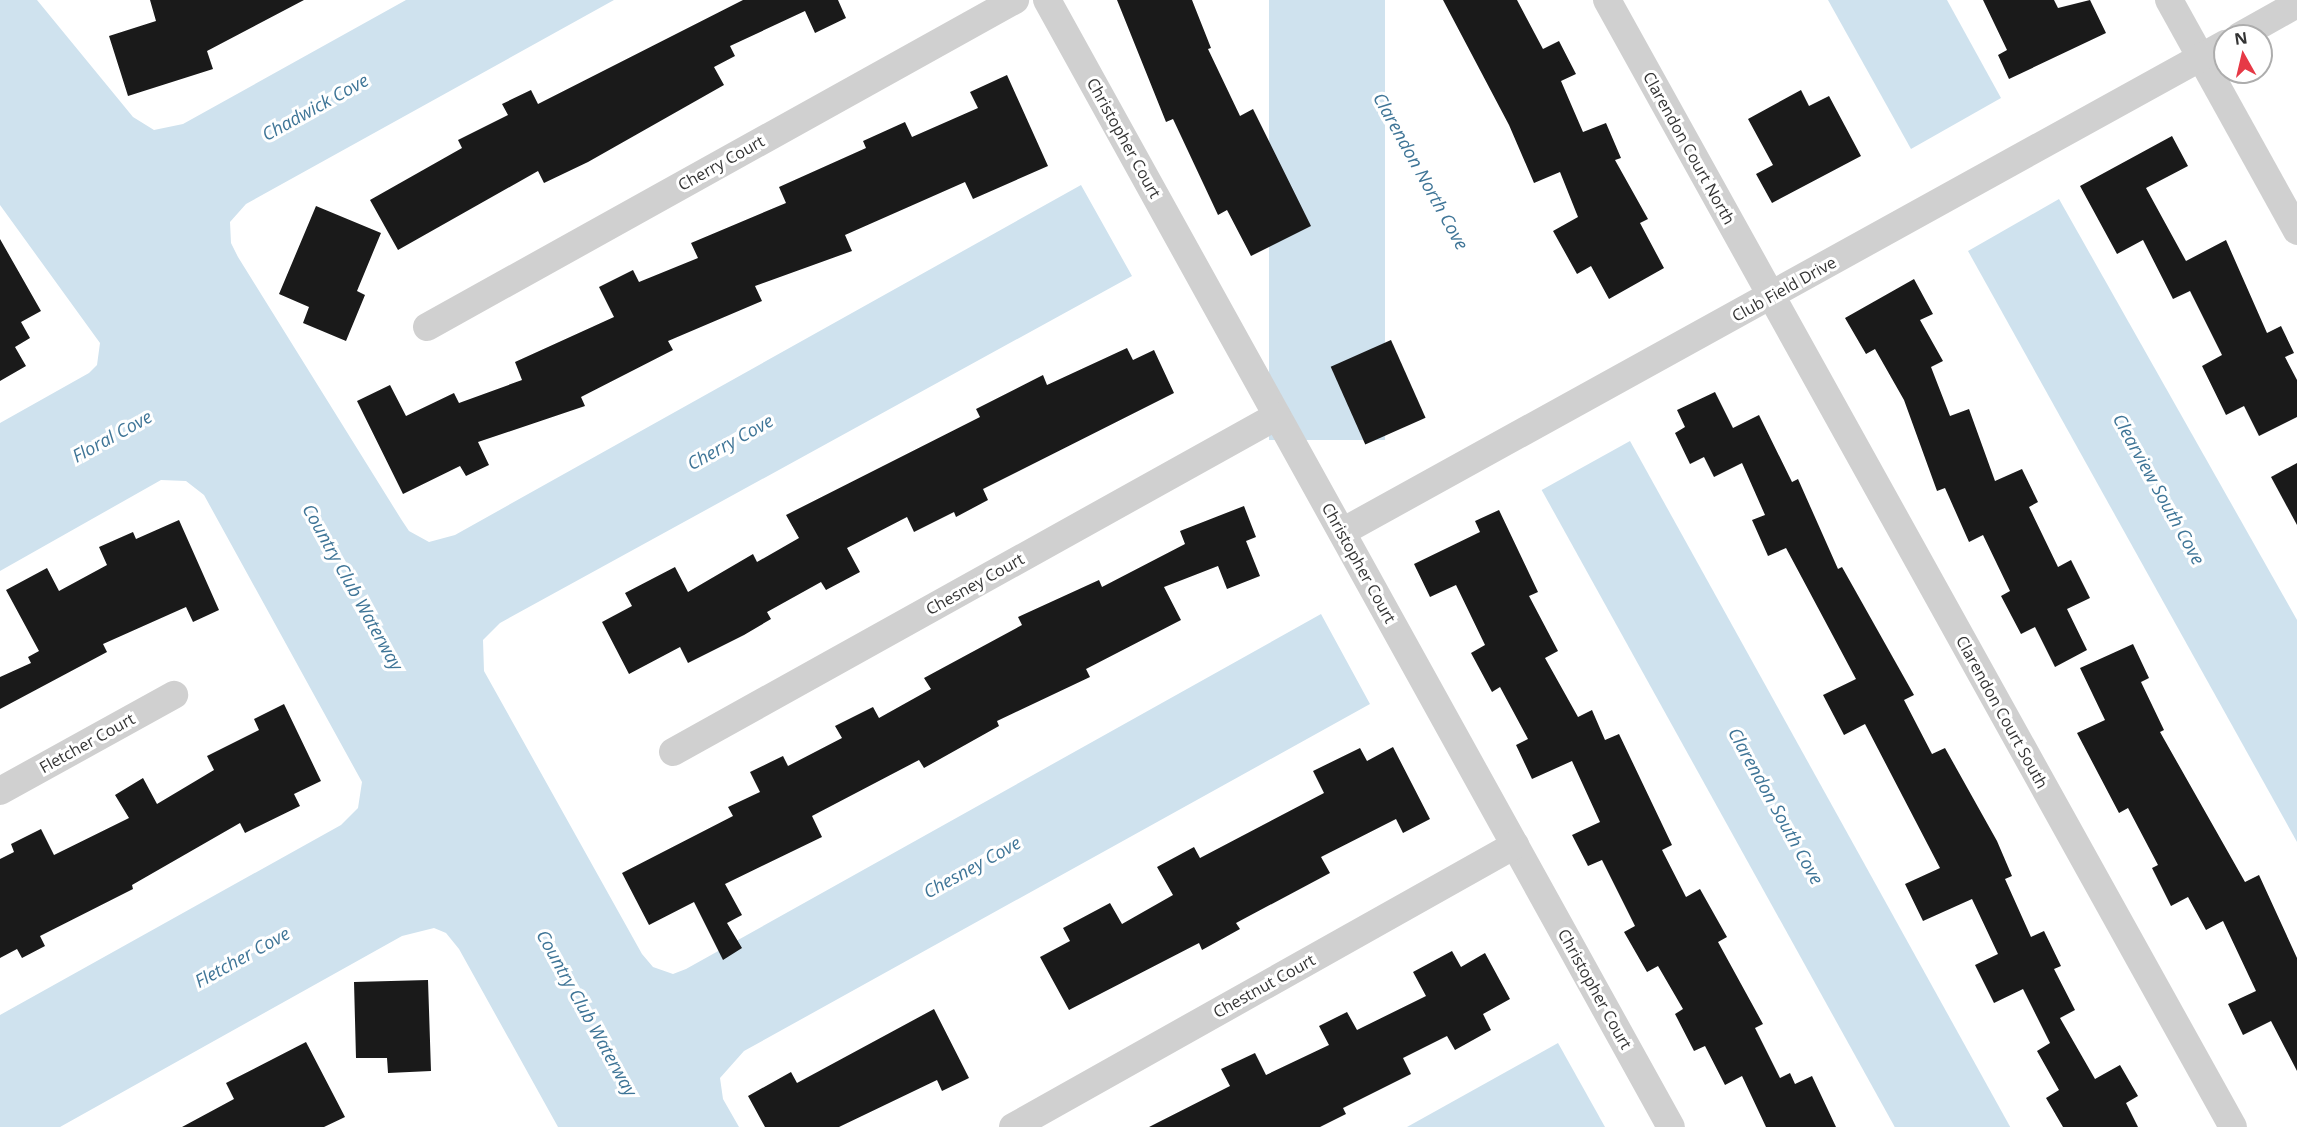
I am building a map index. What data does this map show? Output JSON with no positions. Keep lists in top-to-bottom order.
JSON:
{
  "streets": {
    "street": [
      "Christopher Court",
      "Clarendon Court North",
      "Cherry Court",
      "Club Field Drive",
      "Chesney Court",
      "Clarendon Court South",
      "Fletcher Court",
      "Chestnut Court"
    ]
  },
  "crossings": [
    ["Christopher Court", "Club Field Drive"],
    ["Christopher Court", "Chesney Court"],
    ["Christopher Court", "Chestnut Court"],
    ["Clarendon Court North", "Club Field Drive"],
    ["Clarendon Court North", "Clarendon Court South"],
    ["Club Field Drive", "Clarendon Court South"]
  ],
  "water": [
    "Chadwick Cove",
    "Clarendon North Cove",
    "Floral Cove",
    "Cherry Cove",
    "Clearview South Cove",
    "Country Club Waterway",
    "Clarendon South Cove",
    "Chesney Cove",
    "Fletcher Cove"
  ],
  "north": "top"
}
